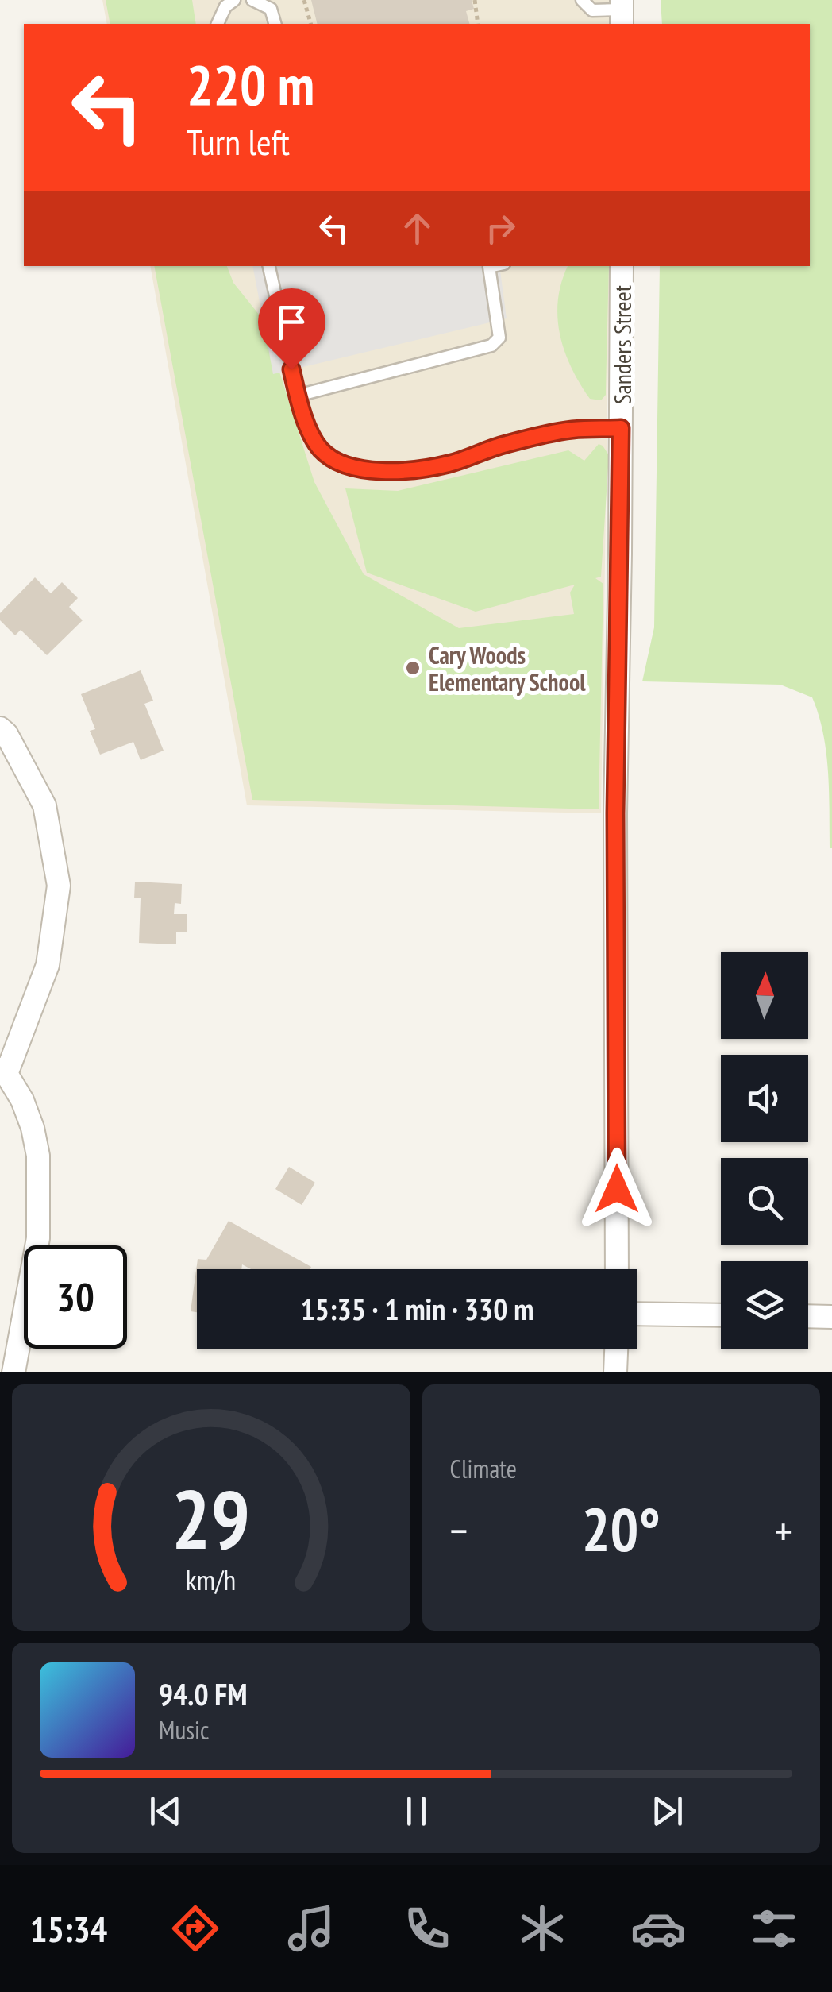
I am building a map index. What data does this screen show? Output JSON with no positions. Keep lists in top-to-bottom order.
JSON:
{
  "streets": {
    "street": ["Sanders Street"]
  },
  "places": ["Cary Woods Elementary School"],
  "north": "top",
  "page": {
    "turn": ["220 m", "Turn left"],
    "limit": "30",
    "trip": "15:35 · 1 min · 330 m",
    "tile": "Climate",
    "heat": ["−", "20°", "+"],
    "song": ["94.0 FM", "Music"],
    "tabs": "15:34",
    "gauge": ["29", "km/h"]
  }
}
